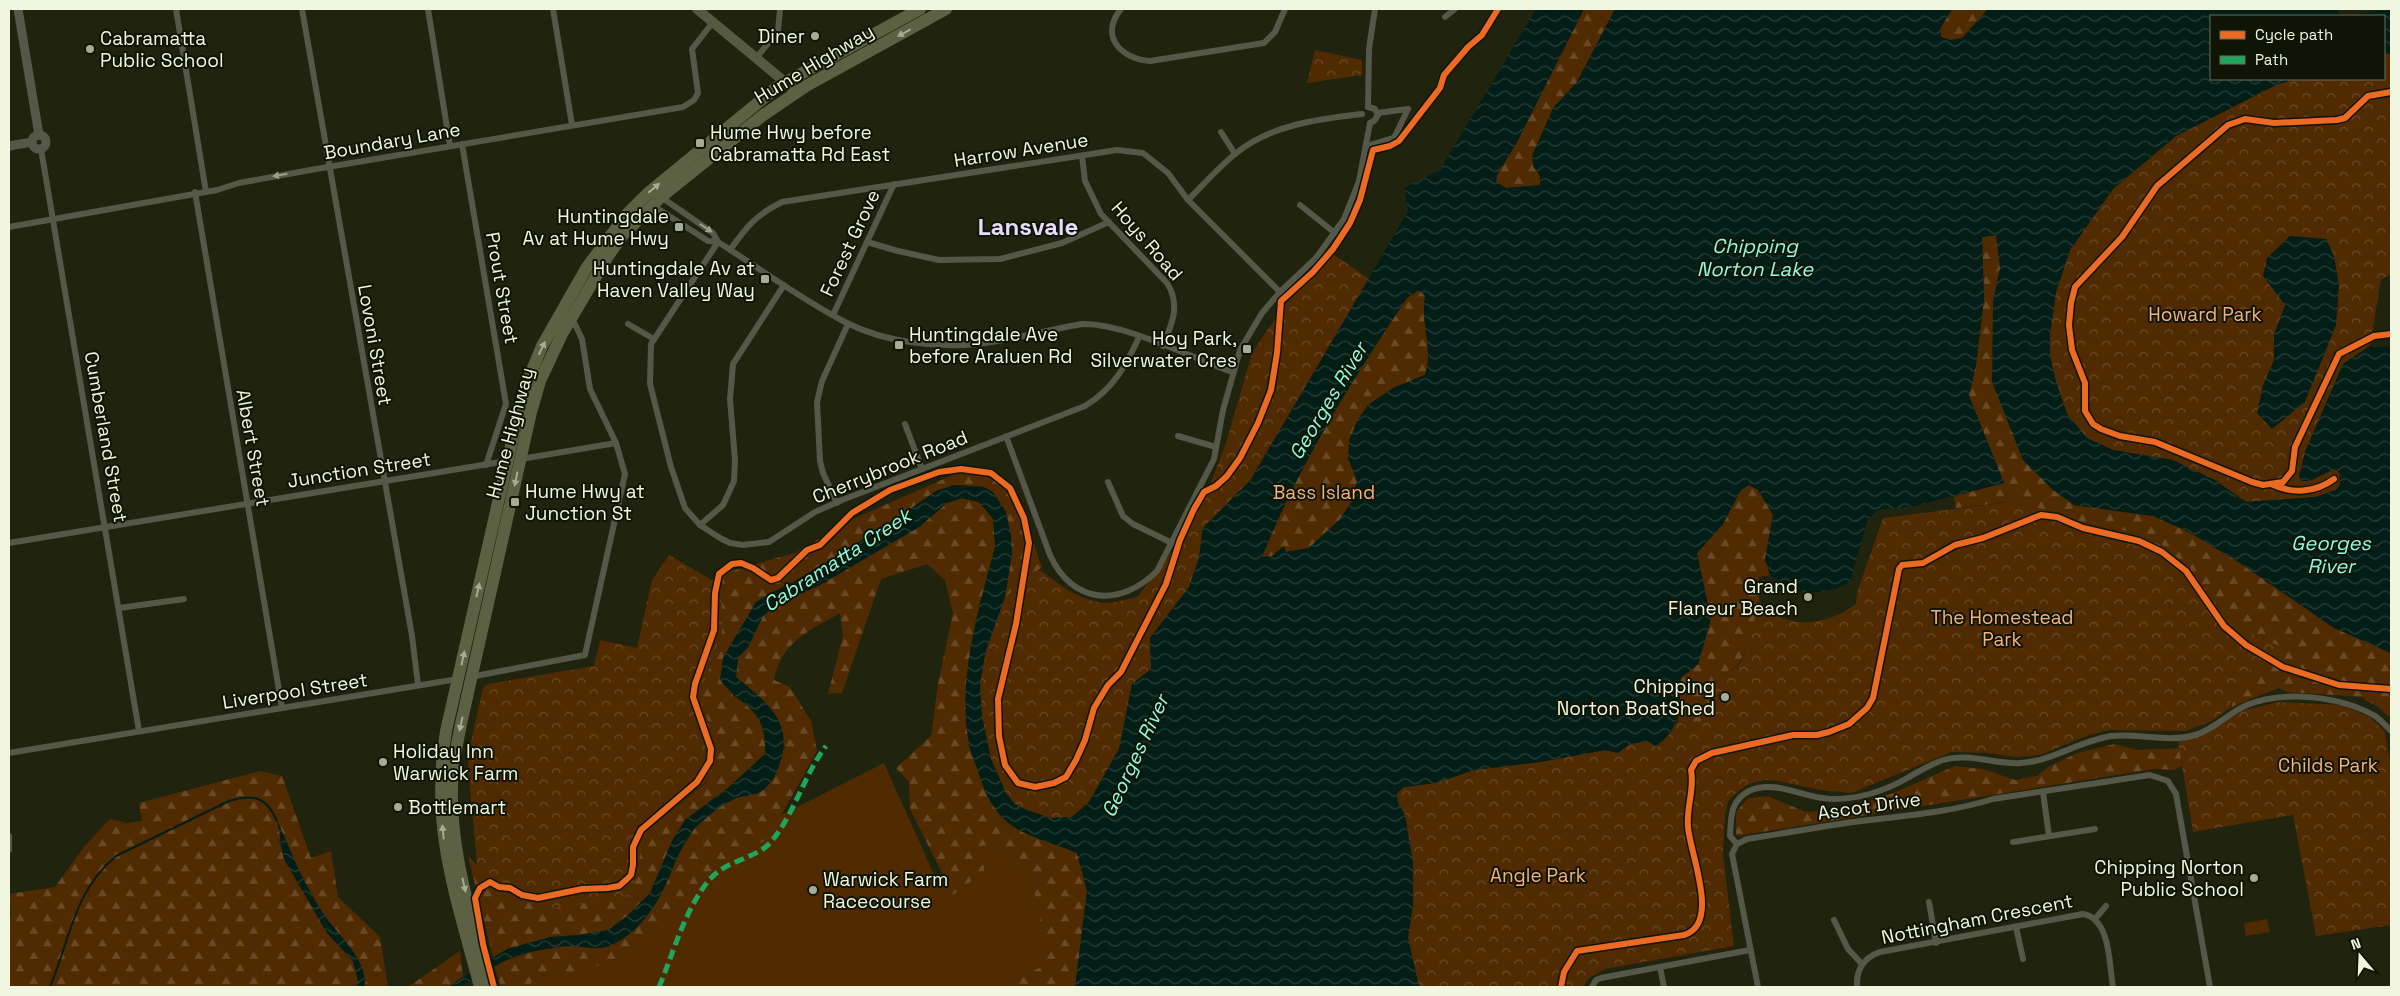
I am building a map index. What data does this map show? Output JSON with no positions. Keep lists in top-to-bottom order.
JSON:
{
  "streets": {
    "highway": ["Hume Highway"],
    "street": [
      "Boundary Lane",
      "Harrow Avenue",
      "Hoys Road",
      "Forest Grove",
      "Prout Street",
      "Lovoni Street",
      "Cumberland Street",
      "Albert Street",
      "Cherrybrook Road",
      "Junction Street",
      "Liverpool Street",
      "Ascot Drive",
      "Nottingham Crescent"
    ]
  },
  "crossings": [
    ["Hume Highway", "Junction Street"],
    ["Hume Highway", "Liverpool Street"],
    ["Boundary Lane", "Prout Street"],
    ["Boundary Lane", "Lovoni Street"],
    ["Boundary Lane", "Cumberland Street"],
    ["Boundary Lane", "Albert Street"],
    ["Harrow Avenue", "Hoys Road"],
    ["Harrow Avenue", "Forest Grove"],
    ["Prout Street", "Junction Street"],
    ["Lovoni Street", "Junction Street"],
    ["Lovoni Street", "Liverpool Street"],
    ["Cumberland Street", "Junction Street"],
    ["Cumberland Street", "Liverpool Street"],
    ["Albert Street", "Junction Street"],
    ["Albert Street", "Liverpool Street"]
  ],
  "districts": ["Lansvale"],
  "water": ["Chipping Norton Lake", "Georges River", "Cabramatta Creek"],
  "parks": [
    "Howard Park",
    "Bass Island",
    "The Homestead Park",
    "Childs Park",
    "Angle Park"
  ],
  "places": {
    "other": [
      "Diner",
      "Cabramatta Public School",
      "Grand Flaneur Beach",
      "Chipping Norton BoatShed",
      "Holiday Inn Warwick Farm",
      "Bottlemart",
      "Chipping Norton Public School",
      "Warwick Farm Racecourse"
    ],
    "transit": [
      "Hume Hwy before Cabramatta Rd East",
      "Huntingdale Av at Hume Hwy",
      "Huntingdale Av at Haven Valley Way",
      "Huntingdale Ave before Araluen Rd",
      "Hoy Park, Silverwater Cres",
      "Hume Hwy at Junction St"
    ]
  },
  "legend": ["Cycle path", "Path"],
  "north": "top"
}
